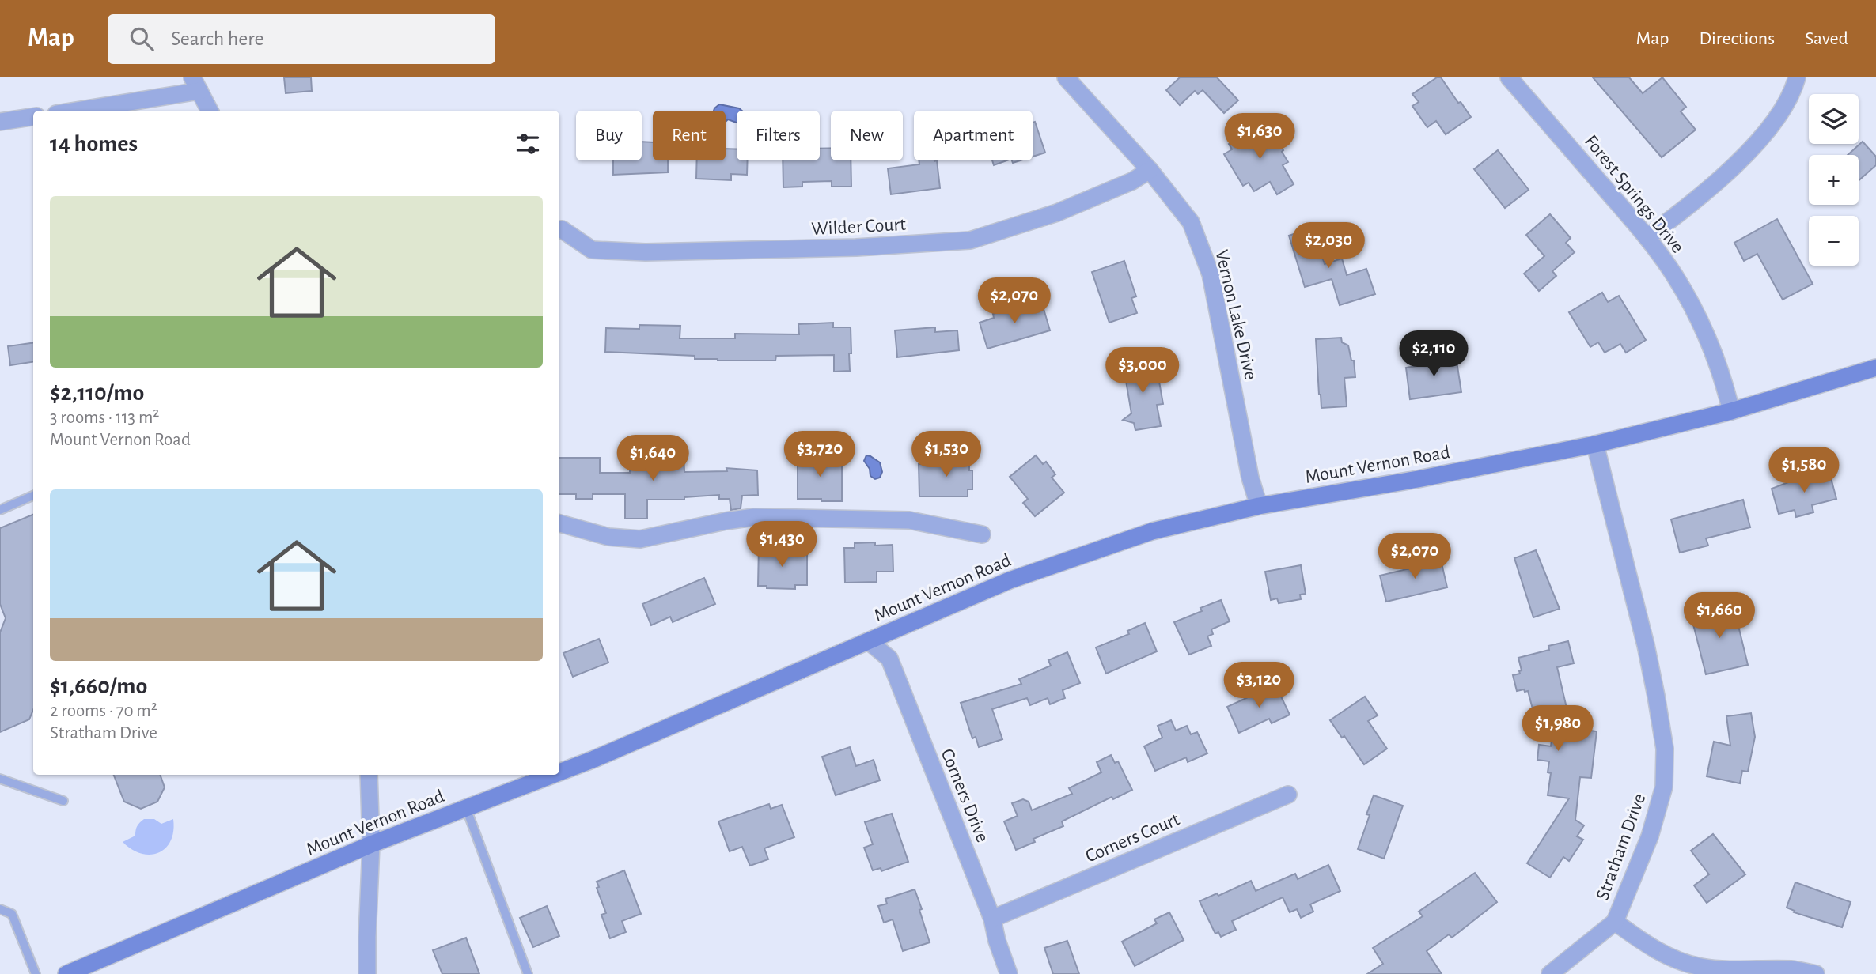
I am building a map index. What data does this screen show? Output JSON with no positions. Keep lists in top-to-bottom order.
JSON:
{
  "streets": {
    "main road": ["Mount Vernon Road"],
    "street": [
      "Forest Springs Drive",
      "Wilder Court",
      "Vernon Lake Drive",
      "Corners Drive",
      "Corners Court",
      "Stratham Drive"
    ]
  },
  "crossings": [
    ["Forest Springs Drive", "Mount Vernon Road"],
    ["Wilder Court", "Vernon Lake Drive"],
    ["Vernon Lake Drive", "Mount Vernon Road"],
    ["Mount Vernon Road", "Corners Drive"],
    ["Mount Vernon Road", "Stratham Drive"],
    ["Corners Drive", "Corners Court"]
  ],
  "page": {
    "header": "Map",
    "search": "Search here",
    "nav": ["Map", "Directions", "Saved"],
    "map_buttons": ["+", "−"],
    "chip": [
      "Buy",
      "Rent",
      "Filters",
      "New",
      "Apartment"
    ],
    "heading": "14 homes",
    "price": [
      "$1,630",
      "$2,030",
      "$2,070",
      "$2,110",
      "$3,000",
      "$3,720",
      "$1,530",
      "$1,640",
      "$1,580",
      "$1,430",
      "$2,070",
      "$1,660",
      "$3,120",
      "$1,980"
    ],
    "list": [
      {
        "name": "$2,110/mo",
        "note": "3 rooms · 113 m² · Mount Vernon Road"
      },
      {
        "name": "$1,660/mo",
        "note": "2 rooms · 70 m² · Stratham Drive"
      }
    ]
  }
}
